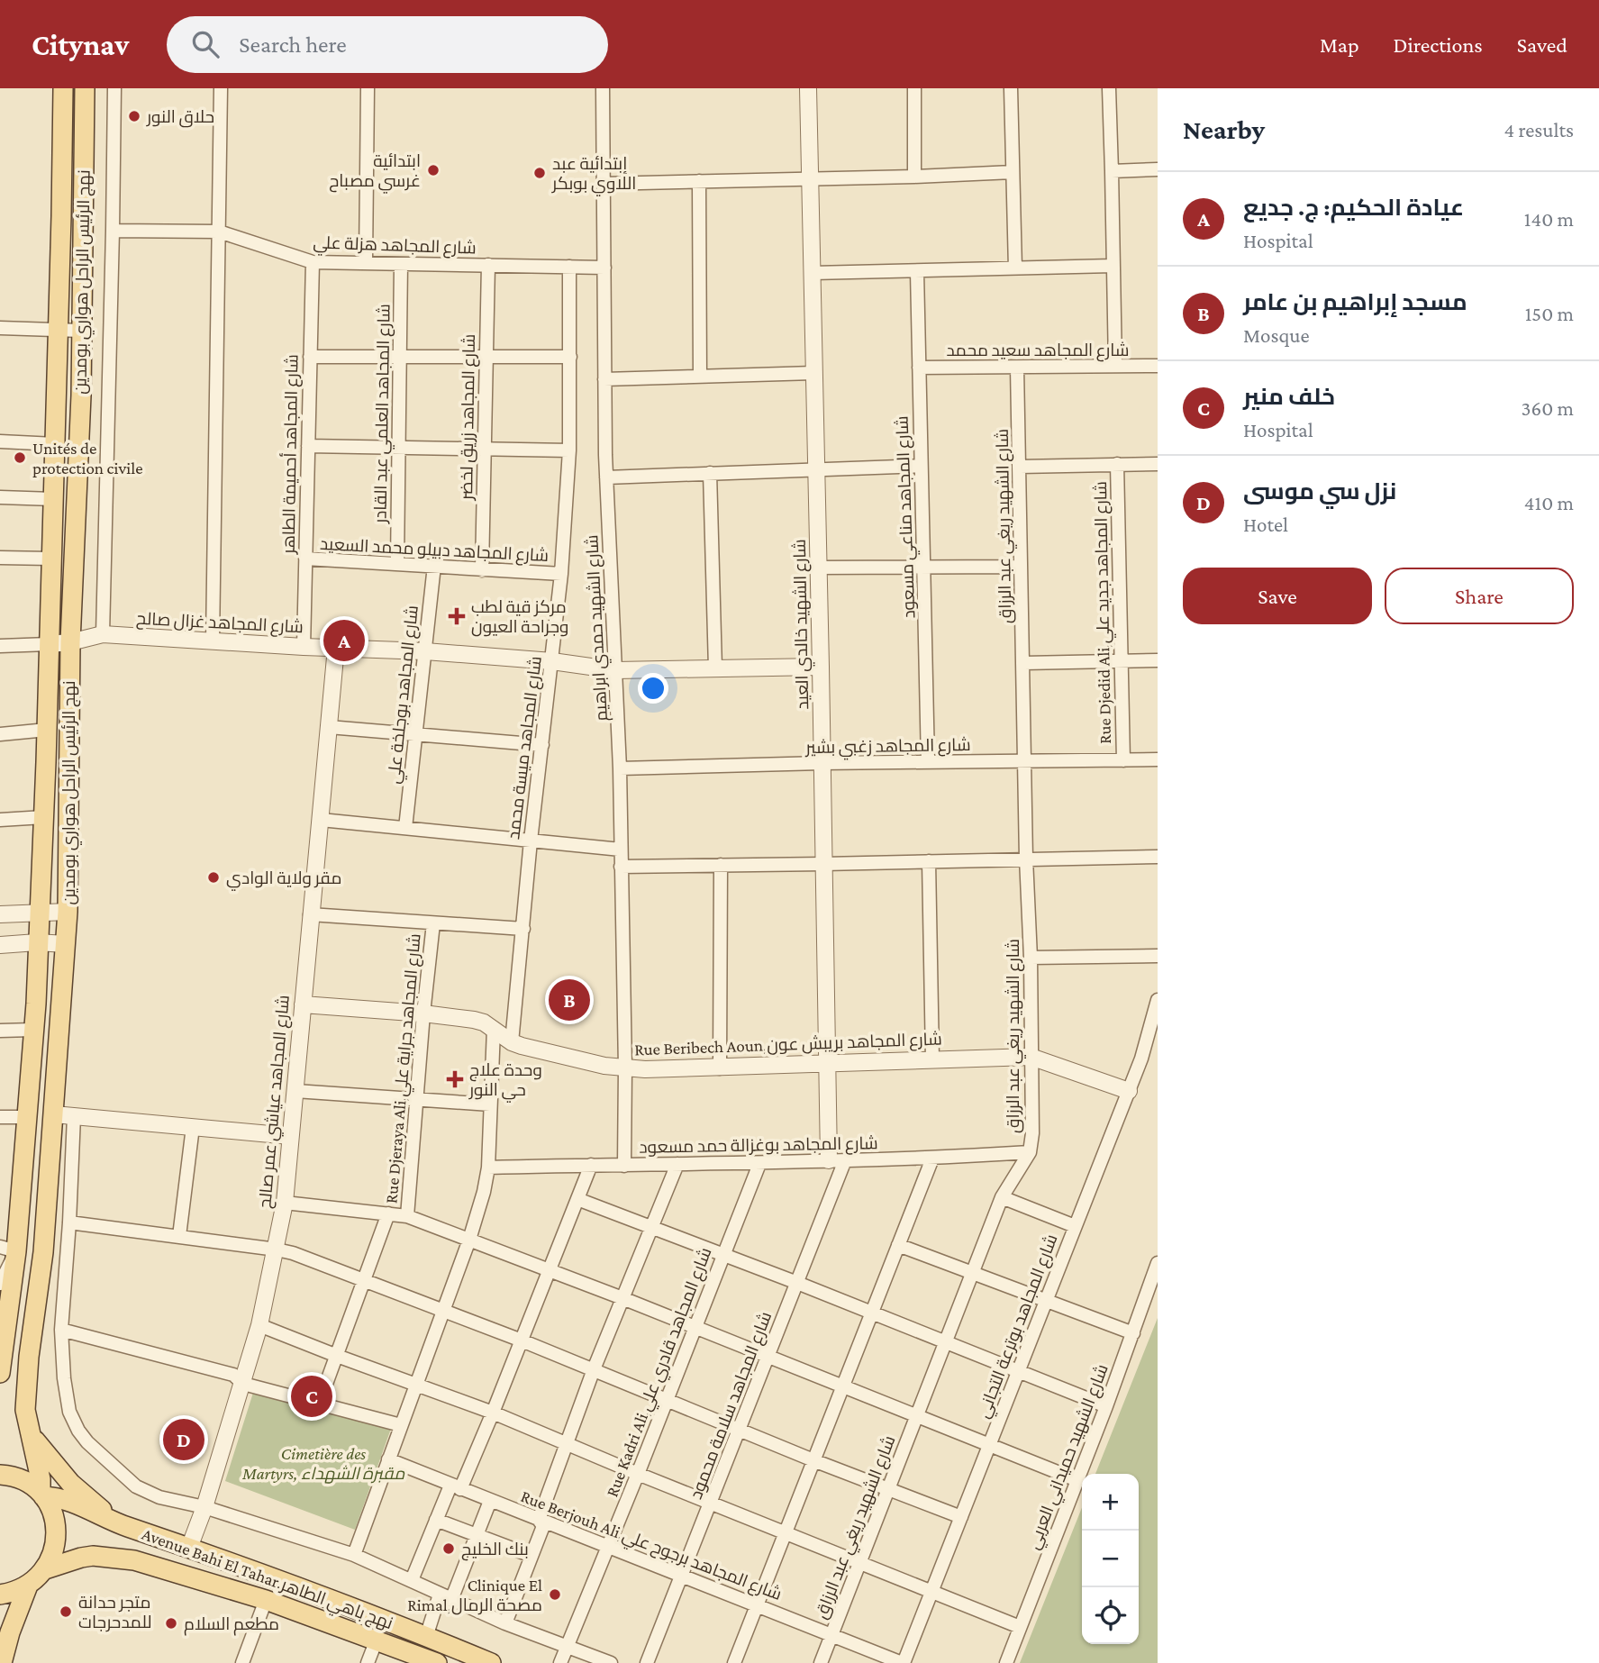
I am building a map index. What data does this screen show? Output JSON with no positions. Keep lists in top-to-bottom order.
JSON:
{
  "streets": {
    "main road": ["نهج الرئيس الراحل هواري بومدين", "Avenue Bahi El Tahar,نهج باهي الطاهر"],
    "street": [
      "شارع المجاهد هزلة علي",
      "شارع المجاهد سعيد محمد",
      "شارع المجاهد العلمي عبد القادر",
      "شارع المجاهد زريق لخضر",
      "شارع المجاهد أحميمة الطاهر",
      "شارع المجاهد مناعي مسعود",
      "شارع الشهيد ريغي عبد الرزاق",
      "شارع المجاهد دبيلو محمد السعيد",
      "Rue Djedid Ali,شارع المجاهد جديد علي",
      "شارع المجاهد غزال صالح",
      "شارع الشهيد خالدي العيد",
      "شارع الشهيد حمدي ابراهيم",
      "شارع المجاهد بوجلخة علي",
      "شارع المجاهد زغبي بشير",
      "شارع المجاهد ميسة محمد",
      "Rue Beribech Aoun,شارع المجاهد بريبش عون",
      "Rue Djeraya Ali,شارع المجاهد جراية علي",
      "شارع المجاهد عياشي عمر صالح",
      "شارع المجاهد بوغزالة حمد مسعود",
      "شارع المجاهد بوترعة التجاني",
      "Rue Kadri Ali,شارع المجاهد قادري علي",
      "شارع المجاهد سلامة محمود",
      "شارع الشهيد حميداني العربي",
      "Rue Berjouh Ali,شارع المجاهد برجوح علي"
    ]
  },
  "crossings": [
    ["شارع المجاهد هزلة علي", "شارع المجاهد العلمي عبد القادر"],
    ["شارع المجاهد هزلة علي", "شارع المجاهد زريق لخضر"],
    ["شارع المجاهد هزلة علي", "شارع المجاهد أحميمة الطاهر"],
    ["شارع المجاهد هزلة علي", "شارع الشهيد حمدي ابراهيم"],
    ["شارع المجاهد هزلة علي", "شارع المجاهد ميسة محمد"],
    ["نهج الرئيس الراحل هواري بومدين", "شارع المجاهد غزال صالح"],
    ["نهج الرئيس الراحل هواري بومدين", "Avenue Bahi El Tahar,نهج باهي الطاهر"],
    ["شارع المجاهد سعيد محمد", "شارع المجاهد مناعي مسعود"],
    ["شارع المجاهد سعيد محمد", "شارع الشهيد ريغي عبد الرزاق"],
    ["شارع المجاهد العلمي عبد القادر", "شارع المجاهد دبيلو محمد السعيد"],
    ["شارع المجاهد زريق لخضر", "شارع المجاهد دبيلو محمد السعيد"],
    ["شارع المجاهد أحميمة الطاهر", "شارع المجاهد دبيلو محمد السعيد"],
    ["شارع المجاهد أحميمة الطاهر", "شارع المجاهد غزال صالح"],
    ["شارع المجاهد مناعي مسعود", "شارع المجاهد زغبي بشير"],
    ["شارع الشهيد ريغي عبد الرزاق", "شارع المجاهد زغبي بشير"],
    ["شارع الشهيد ريغي عبد الرزاق", "Rue Beribech Aoun,شارع المجاهد بريبش عون"],
    ["شارع الشهيد ريغي عبد الرزاق", "شارع المجاهد بوغزالة حمد مسعود"],
    ["شارع الشهيد ريغي عبد الرزاق", "Rue Berjouh Ali,شارع المجاهد برجوح علي"],
    ["شارع المجاهد دبيلو محمد السعيد", "شارع المجاهد بوجلخة علي"],
    ["شارع المجاهد دبيلو محمد السعيد", "شارع المجاهد ميسة محمد"],
    ["Rue Djedid Ali,شارع المجاهد جديد علي", "شارع المجاهد زغبي بشير"],
    ["شارع المجاهد غزال صالح", "شارع الشهيد خالدي العيد"],
    ["شارع المجاهد غزال صالح", "شارع الشهيد حمدي ابراهيم"],
    ["شارع المجاهد غزال صالح", "شارع المجاهد بوجلخة علي"],
    ["شارع المجاهد غزال صالح", "شارع المجاهد ميسة محمد"],
    ["شارع المجاهد غزال صالح", "شارع المجاهد عياشي عمر صالح"],
    ["شارع الشهيد خالدي العيد", "شارع المجاهد زغبي بشير"],
    ["شارع الشهيد خالدي العيد", "Rue Beribech Aoun,شارع المجاهد بريبش عون"],
    ["شارع الشهيد خالدي العيد", "شارع المجاهد بوغزالة حمد مسعود"],
    ["شارع الشهيد خالدي العيد", "شارع المجاهد سلامة محمود"],
    ["شارع الشهيد حمدي ابراهيم", "شارع المجاهد زغبي بشير"],
    ["شارع الشهيد حمدي ابراهيم", "Rue Beribech Aoun,شارع المجاهد بريبش عون"],
    ["شارع الشهيد حمدي ابراهيم", "شارع المجاهد بوغزالة حمد مسعود"],
    ["شارع المجاهد ميسة محمد", "Rue Beribech Aoun,شارع المجاهد بريبش عون"],
    ["Rue Beribech Aoun,شارع المجاهد بريبش عون", "Rue Djeraya Ali,شارع المجاهد جراية علي"],
    ["Rue Beribech Aoun,شارع المجاهد بريبش عون", "شارع المجاهد عياشي عمر صالح"],
    ["Rue Beribech Aoun,شارع المجاهد بريبش عون", "شارع المجاهد بوترعة التجاني"],
    ["شارع المجاهد عياشي عمر صالح", "Avenue Bahi El Tahar,نهج باهي الطاهر"],
    ["شارع المجاهد بوغزالة حمد مسعود", "Rue Kadri Ali,شارع المجاهد قادري علي"],
    ["شارع المجاهد بوغزالة حمد مسعود", "شارع المجاهد سلامة محمود"],
    ["شارع المجاهد بوترعة التجاني", "Rue Berjouh Ali,شارع المجاهد برجوح علي"],
    ["Rue Kadri Ali,شارع المجاهد قادري علي", "Rue Berjouh Ali,شارع المجاهد برجوح علي"],
    ["شارع المجاهد سلامة محمود", "Rue Berjouh Ali,شارع المجاهد برجوح علي"]
  ],
  "parks": ["Cimetière des Martyrs, مقبرة الشهداء"],
  "places": {
    "other": [
      "حلاق النور",
      "ابتدائية غرسي مصباح",
      "إبتدائية عبد اللاوي بوبكر",
      "Unités de protection civile",
      "مقر ولاية الوادي",
      "بنك الخليج",
      "Clinique El Rimal,مصحة الرمال",
      "متجر حدانة للمدحرجات",
      "مطعم السلام"
    ],
    "health": ["مركز قية لطب وجراحة العيون", "وحدة علاج حي النور"]
  },
  "page": {
    "header": "Citynav",
    "search": "Search here",
    "nav": ["Map", "Directions", "Saved"],
    "heading": ["Nearby", "4 results"],
    "list": [
      {
        "mark": "A",
        "name": "عيادة الحكيم: ج. جديع",
        "note": "Hospital",
        "value": "140 m"
      },
      {
        "mark": "B",
        "name": "مسجد إبراهيم بن عامر",
        "note": "Mosque",
        "value": "150 m"
      },
      {
        "mark": "C",
        "name": "خلف منير",
        "note": "Hospital",
        "value": "360 m"
      },
      {
        "mark": "D",
        "name": "نزل سي موسى",
        "note": "Hotel",
        "value": "410 m"
      }
    ],
    "buttons": ["Save", "Share"],
    "pins": [
      "A",
      "B",
      "C",
      "D"
    ],
    "map_buttons": ["+", "−"]
  }
}
